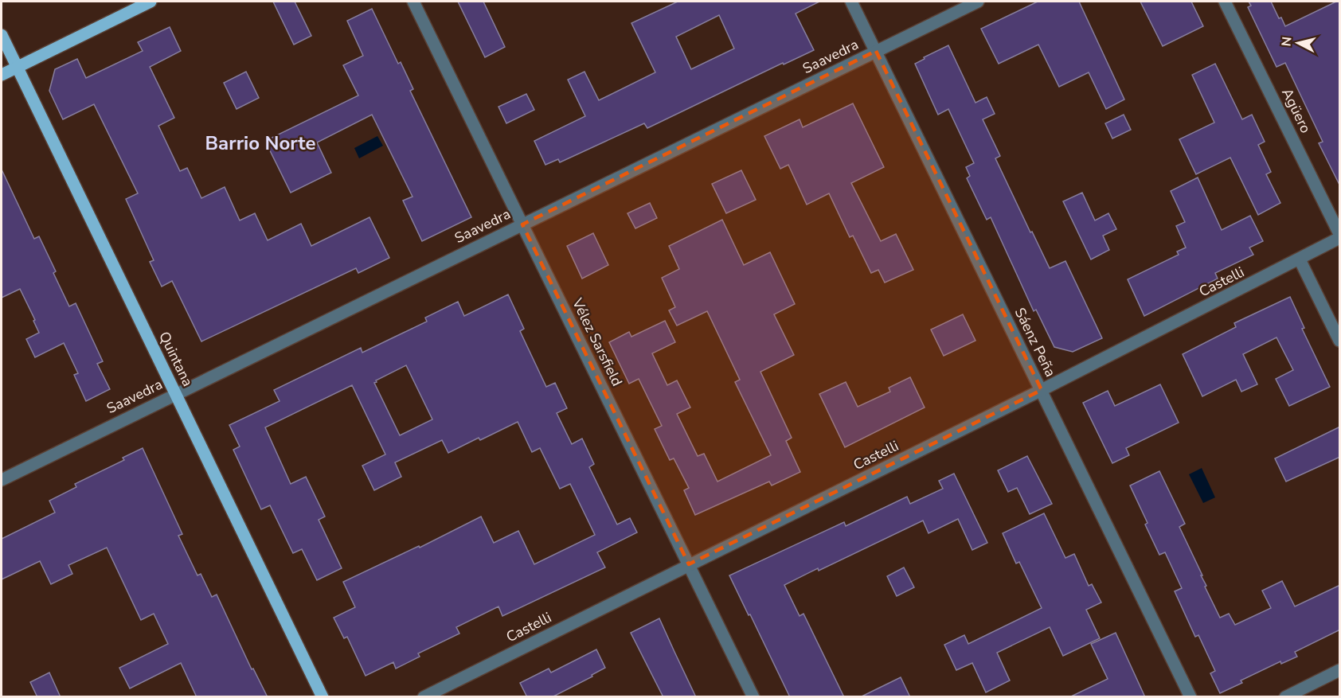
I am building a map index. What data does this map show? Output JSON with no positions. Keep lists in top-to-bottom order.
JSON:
{
  "streets": {
    "main road": ["Quintana"],
    "street": [
      "Saavedra",
      "Agüero",
      "Castelli",
      "Vélez Sarsfield",
      "Sáenz Peña"
    ]
  },
  "crossings": [
    ["Saavedra", "Vélez Sarsfield"],
    ["Saavedra", "Sáenz Peña"],
    ["Saavedra", "Quintana"],
    ["Castelli", "Vélez Sarsfield"],
    ["Castelli", "Sáenz Peña"]
  ],
  "districts": ["Barrio Norte"],
  "north": "left"
}
